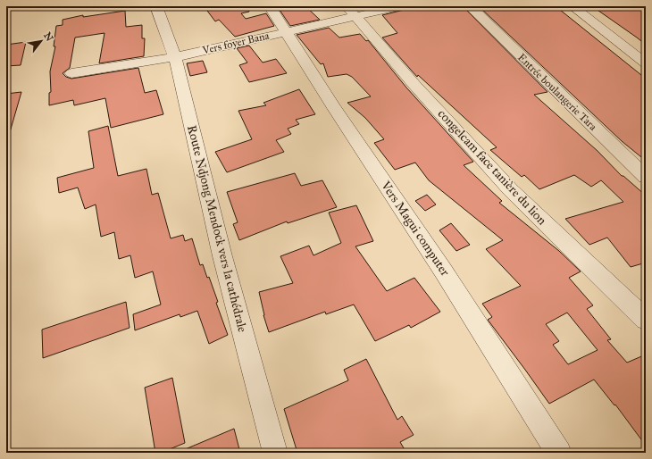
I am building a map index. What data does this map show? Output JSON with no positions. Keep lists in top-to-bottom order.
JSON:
{
  "streets": {
    "street": [
      "Vers foyer Bana",
      "Entrée boulangerie Tara",
      "congelcam face tanière du lion",
      "Route Ndjong Mendock vers la cathédrale",
      "Vers Magui computer"
    ]
  },
  "crossings": [
    ["Vers foyer Bana", "congelcam face tanière du lion"],
    ["Vers foyer Bana", "Route Ndjong Mendock vers la cathédrale"],
    ["Vers foyer Bana", "Vers Magui computer"]
  ],
  "north": "top right"
}
